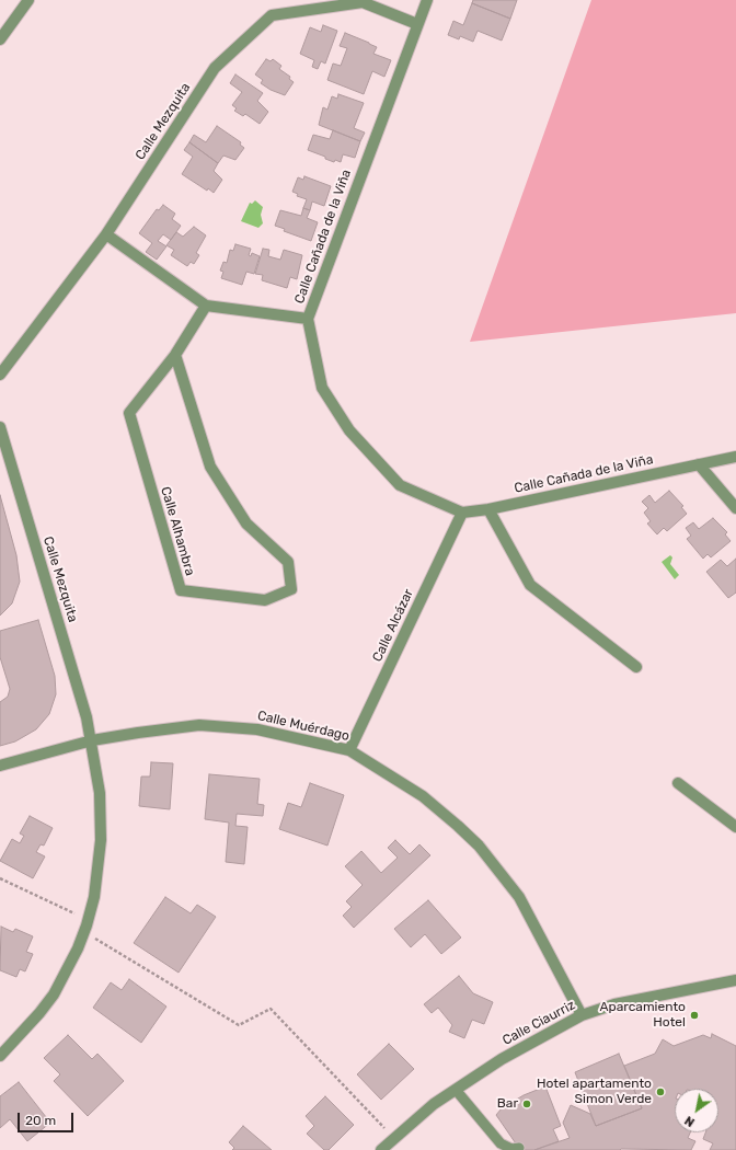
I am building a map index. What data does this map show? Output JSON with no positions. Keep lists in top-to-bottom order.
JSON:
{
  "streets": {
    "street": [
      "Calle Mezquita",
      "Calle Cañada de la Viña",
      "Calle Alhambra",
      "Calle Alcázar",
      "Calle Muérdago",
      "Calle Ciaurriz"
    ]
  },
  "crossings": [
    ["Calle Mezquita", "Calle Cañada de la Viña"],
    ["Calle Mezquita", "Calle Muérdago"],
    ["Calle Cañada de la Viña", "Calle Alcázar"],
    ["Calle Alcázar", "Calle Muérdago"],
    ["Calle Muérdago", "Calle Ciaurriz"]
  ],
  "places": ["Aparcamiento Hotel", "Hotel apartamento Simon Verde", "Bar"],
  "scale_bar": "20 m",
  "north": "bottom left"
}
